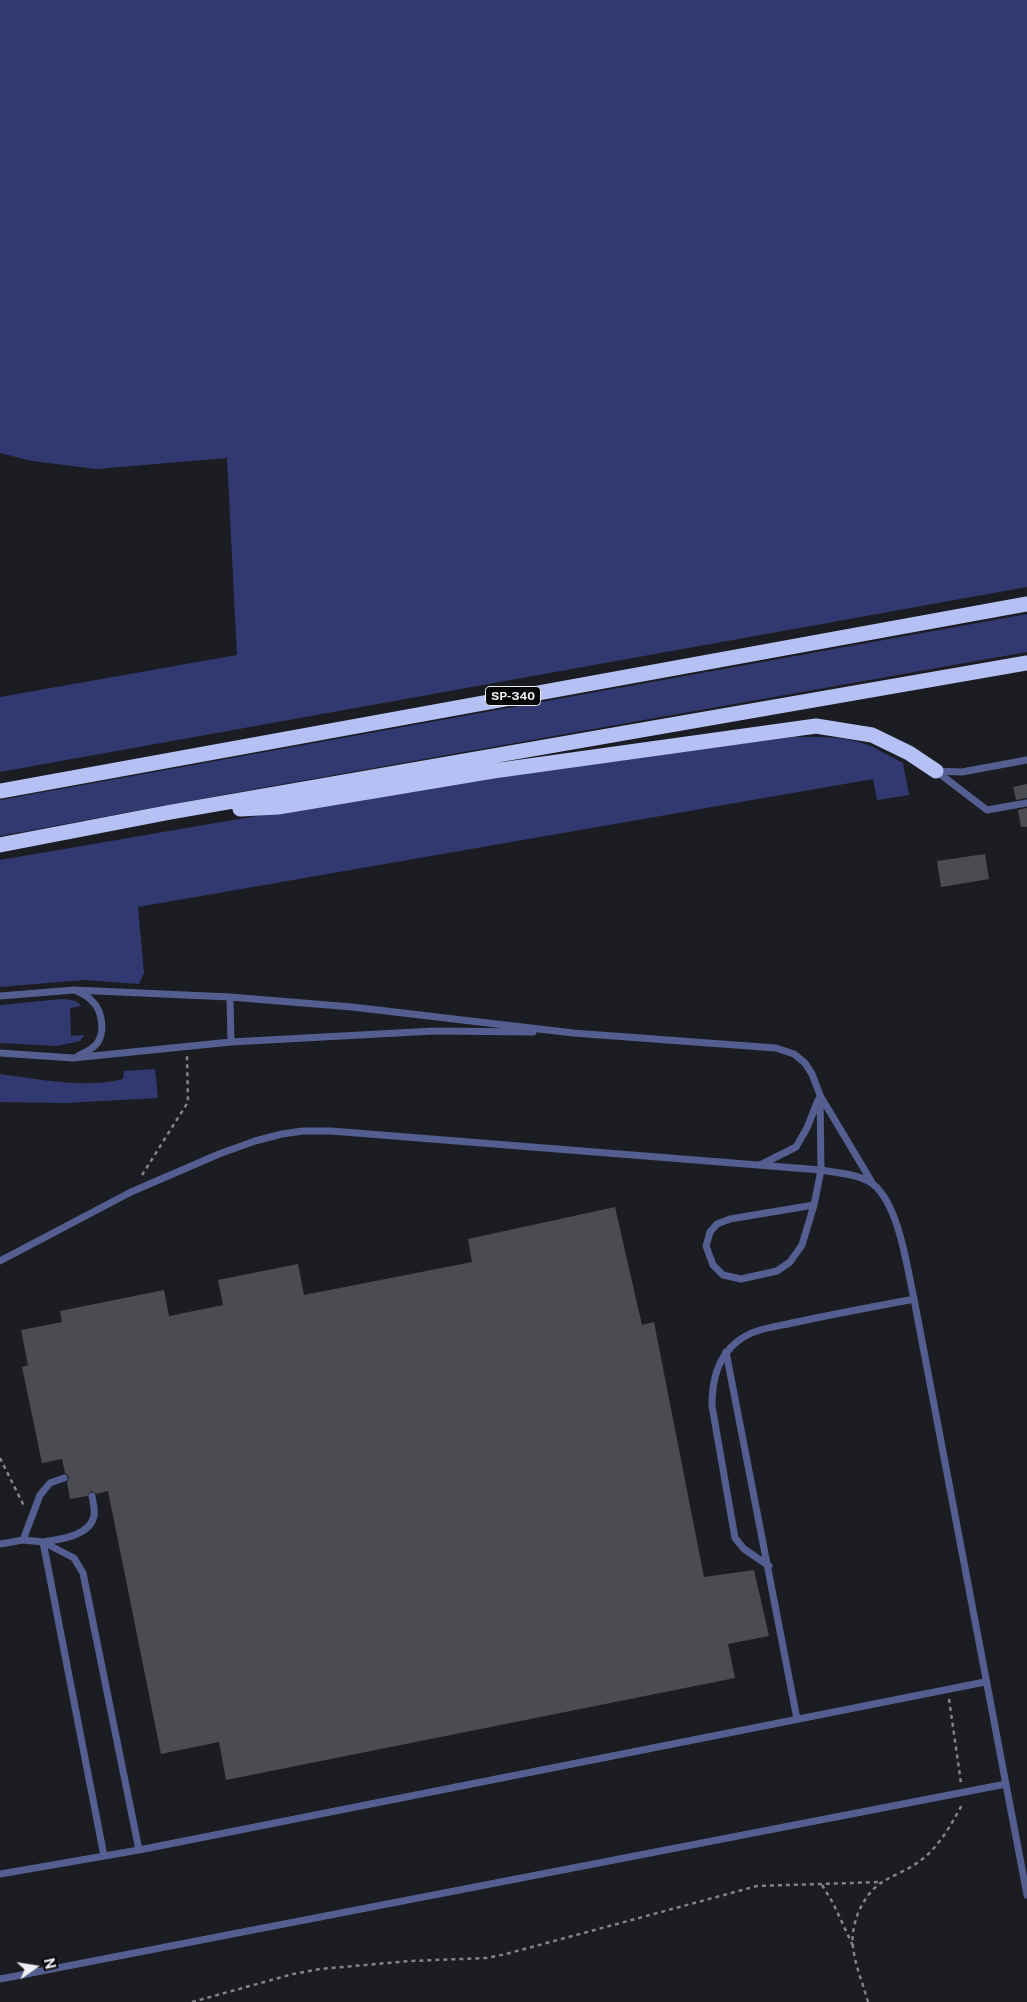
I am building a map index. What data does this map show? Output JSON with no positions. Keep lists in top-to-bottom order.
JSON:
{
  "streets": {
    "highway": ["SP-340"]
  },
  "north": "right"
}
